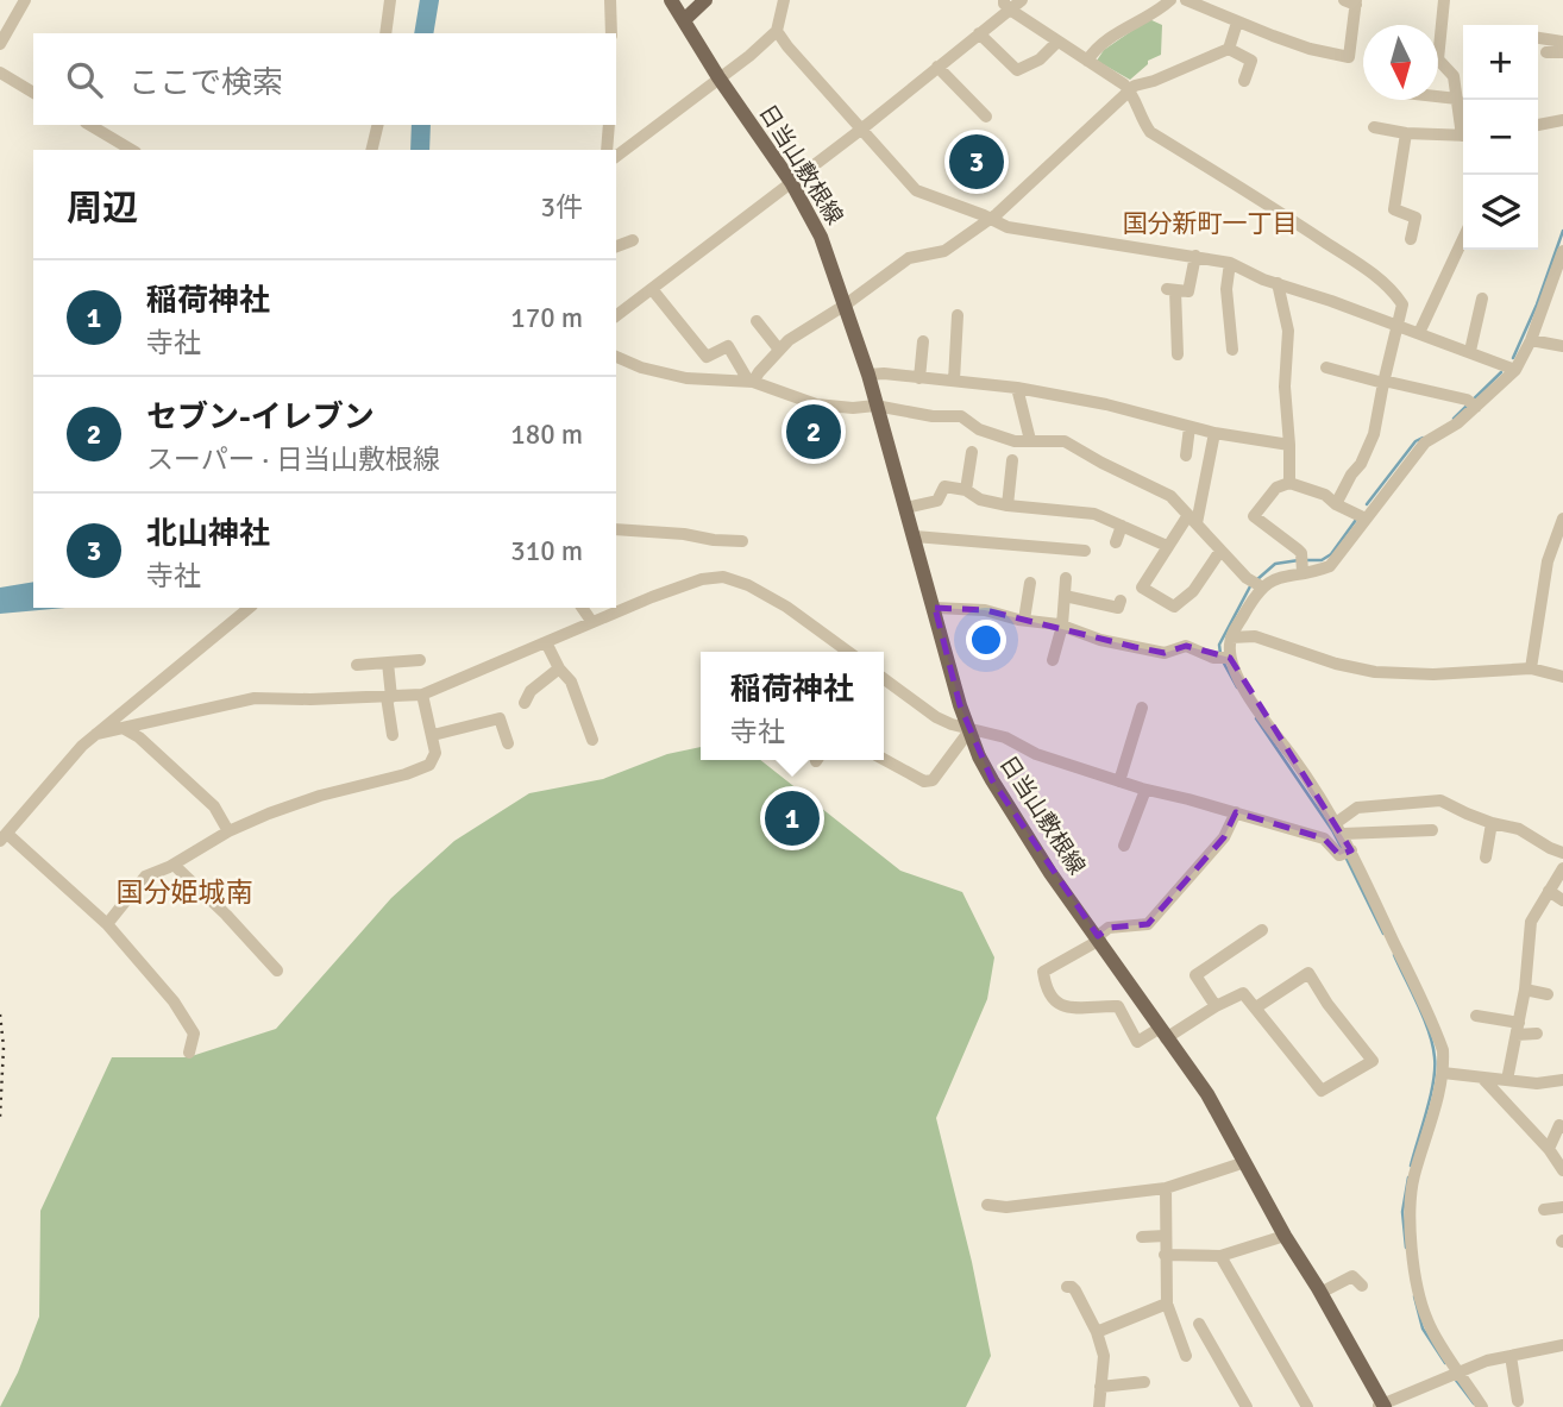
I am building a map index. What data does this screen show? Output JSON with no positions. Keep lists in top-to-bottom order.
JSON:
{
  "streets": {
    "main road": ["日当山敷根線"]
  },
  "districts": ["国分新町一丁目", "国分姫城南"],
  "north": "bottom",
  "page": {
    "map_buttons": ["+", "−"],
    "search": "ここで検索",
    "pins": ["3", "2", "1"],
    "heading": ["周辺", "3件"],
    "list": [
      {
        "mark": "1",
        "name": "稲荷神社",
        "note": "寺社",
        "value": "170 m"
      },
      {
        "mark": "2",
        "name": "セブン-イレブン",
        "note": "スーパー · 日当山敷根線",
        "value": "180 m"
      },
      {
        "mark": "3",
        "name": "北山神社",
        "note": "寺社",
        "value": "310 m"
      }
    ],
    "popup": ["稲荷神社", "寺社"]
  }
}
